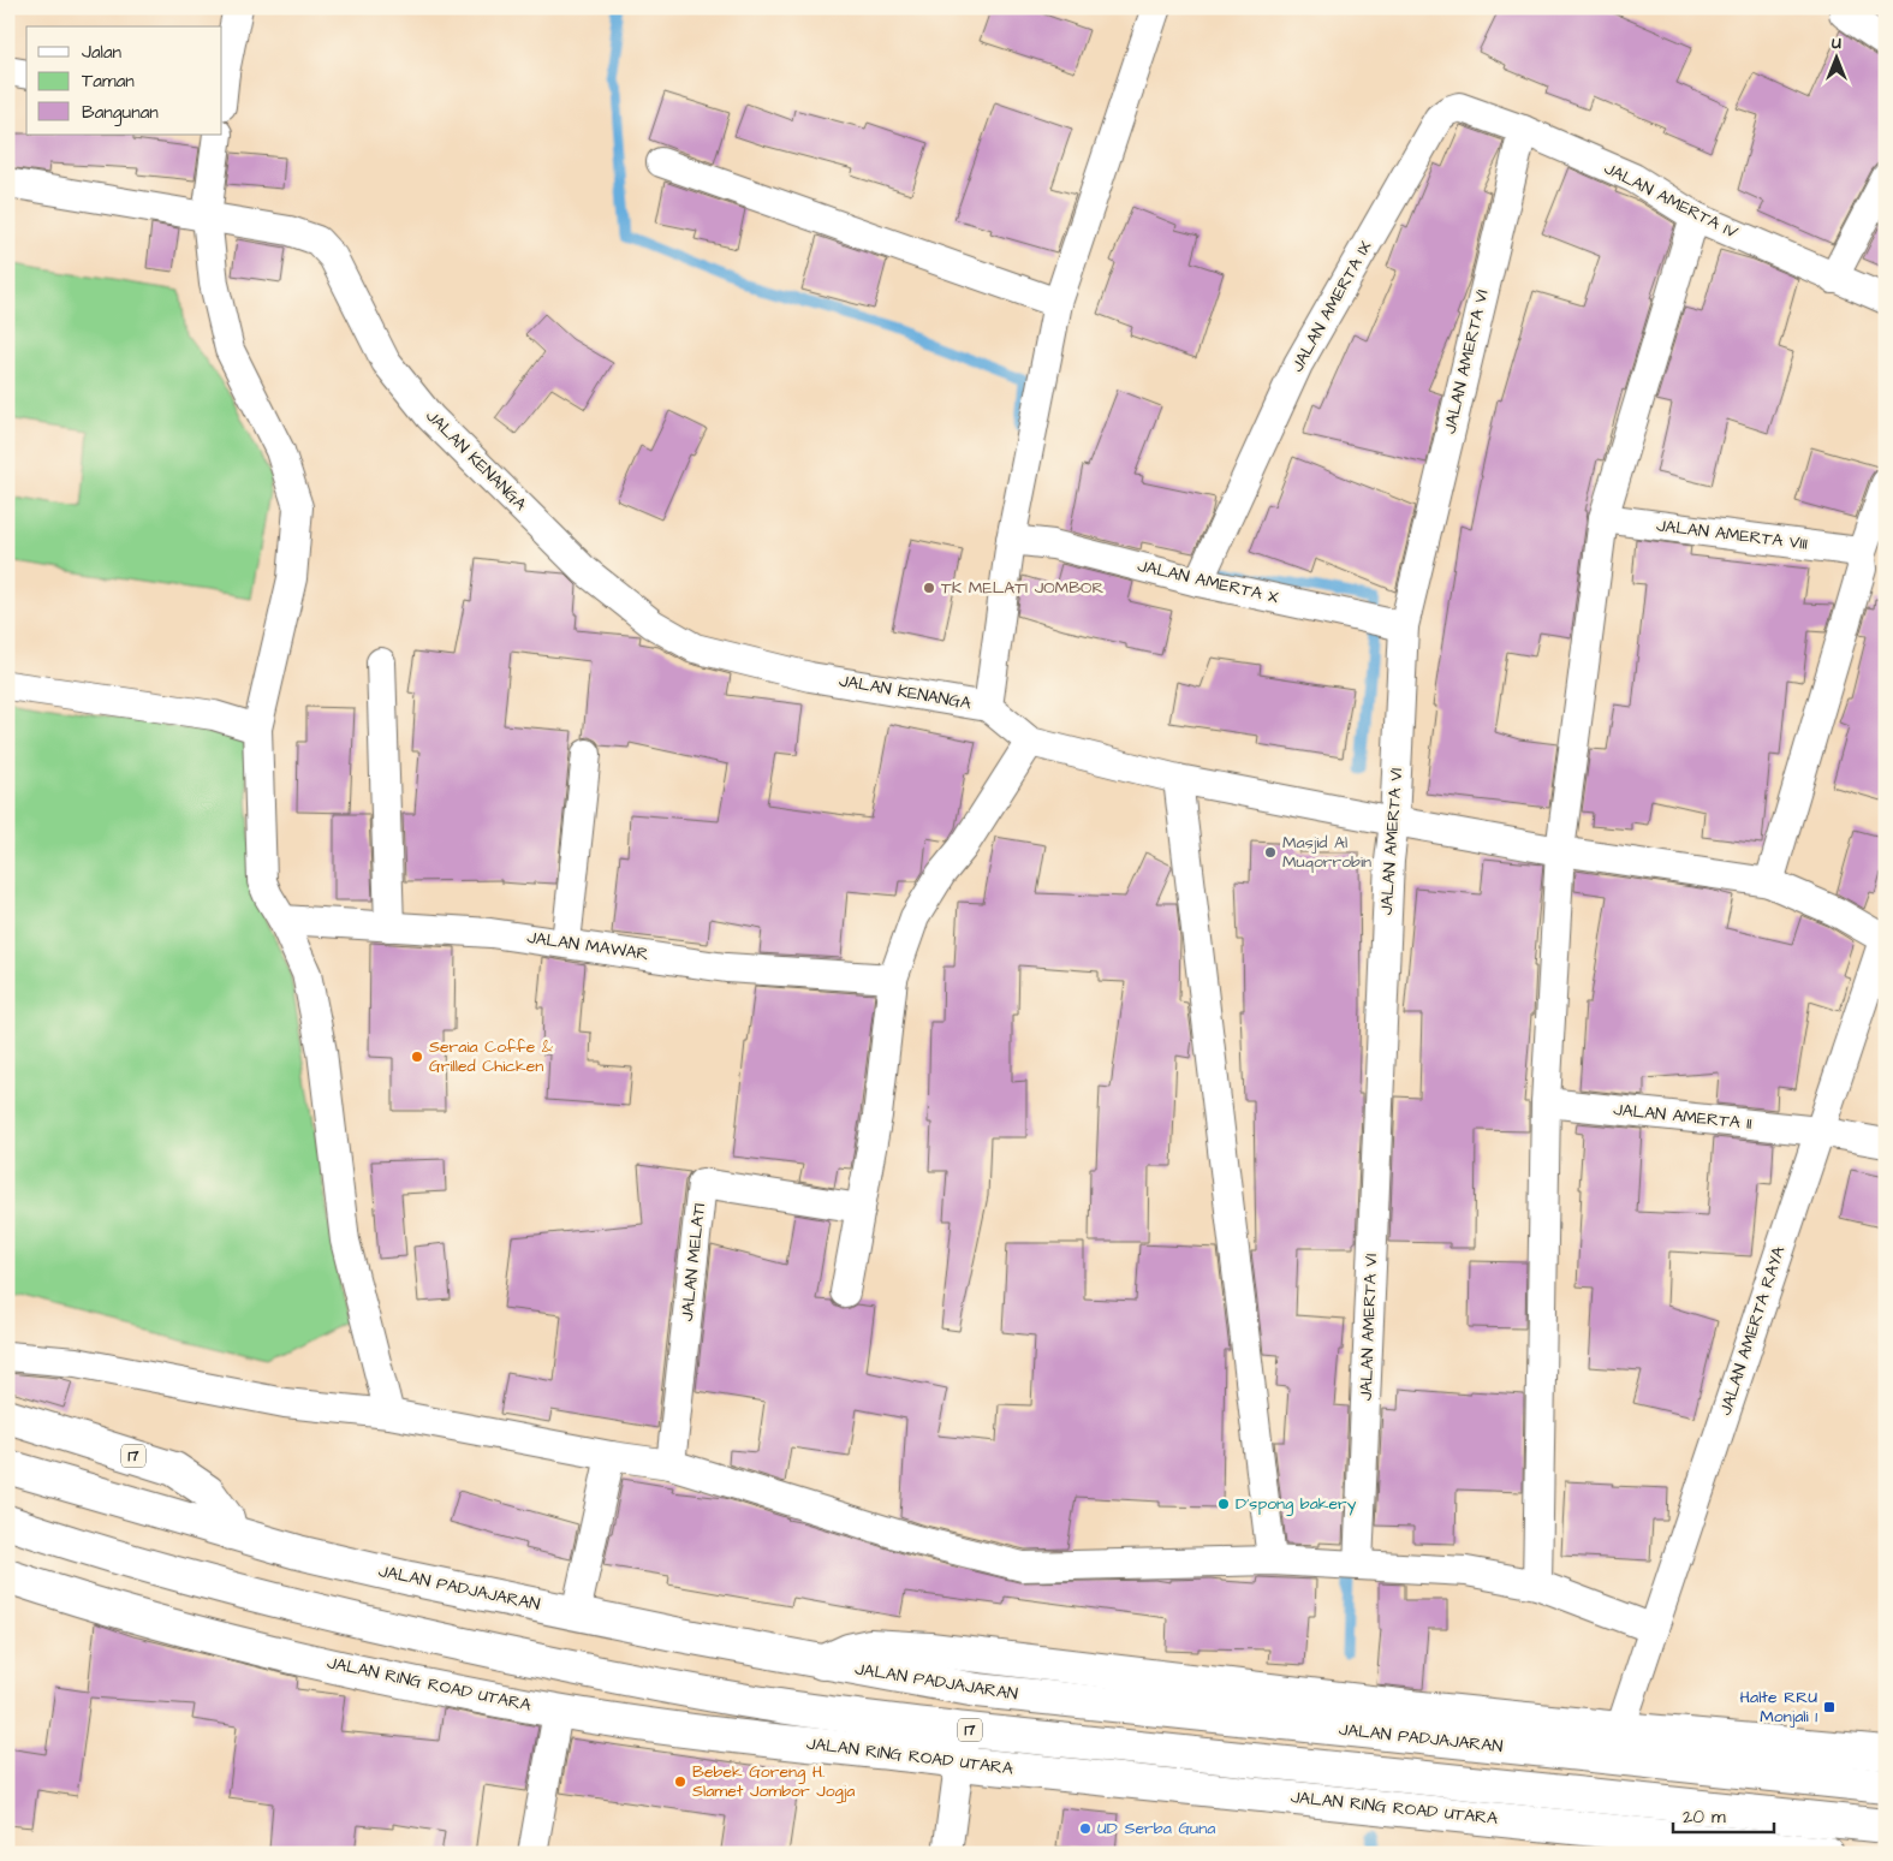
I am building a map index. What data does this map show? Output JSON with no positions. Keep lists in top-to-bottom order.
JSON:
{
  "streets": {
    "main road": ["17", "JALAN PADJAJARAN", "JALAN RING ROAD UTARA"],
    "street": [
      "JALAN AMERTA IV",
      "JALAN AMERTA IX",
      "JALAN AMERTA VI",
      "JALAN KENANGA",
      "JALAN AMERTA VIII",
      "JALAN AMERTA X",
      "JALAN MAWAR",
      "JALAN AMERTA II",
      "JALAN MELATI",
      "JALAN AMERTA RAYA"
    ]
  },
  "crossings": [
    ["JALAN AMERTA IV", "JALAN AMERTA IX"],
    ["JALAN AMERTA IV", "JALAN AMERTA VI"],
    ["JALAN AMERTA IX", "JALAN AMERTA VI"],
    ["JALAN AMERTA IX", "JALAN AMERTA X"],
    ["JALAN AMERTA VI", "JALAN AMERTA X"],
    ["JALAN AMERTA II", "JALAN AMERTA RAYA"],
    ["17", "JALAN PADJAJARAN"]
  ],
  "places": {
    "other": [
      "TK MELATI JOMBOR",
      "Masjid Al Muqorrobin",
      "Seraia Coffe & Grilled Chicken",
      "D'spong bakery",
      "Bebek Goreng H. Slamet Jombor Jogja",
      "UD Serba Guna"
    ],
    "transit": ["Halte RRU Monjali 1"]
  },
  "legend": ["Jalan", "Taman", "Bangunan"],
  "scale_bar": "20 m",
  "north": "top"
}
